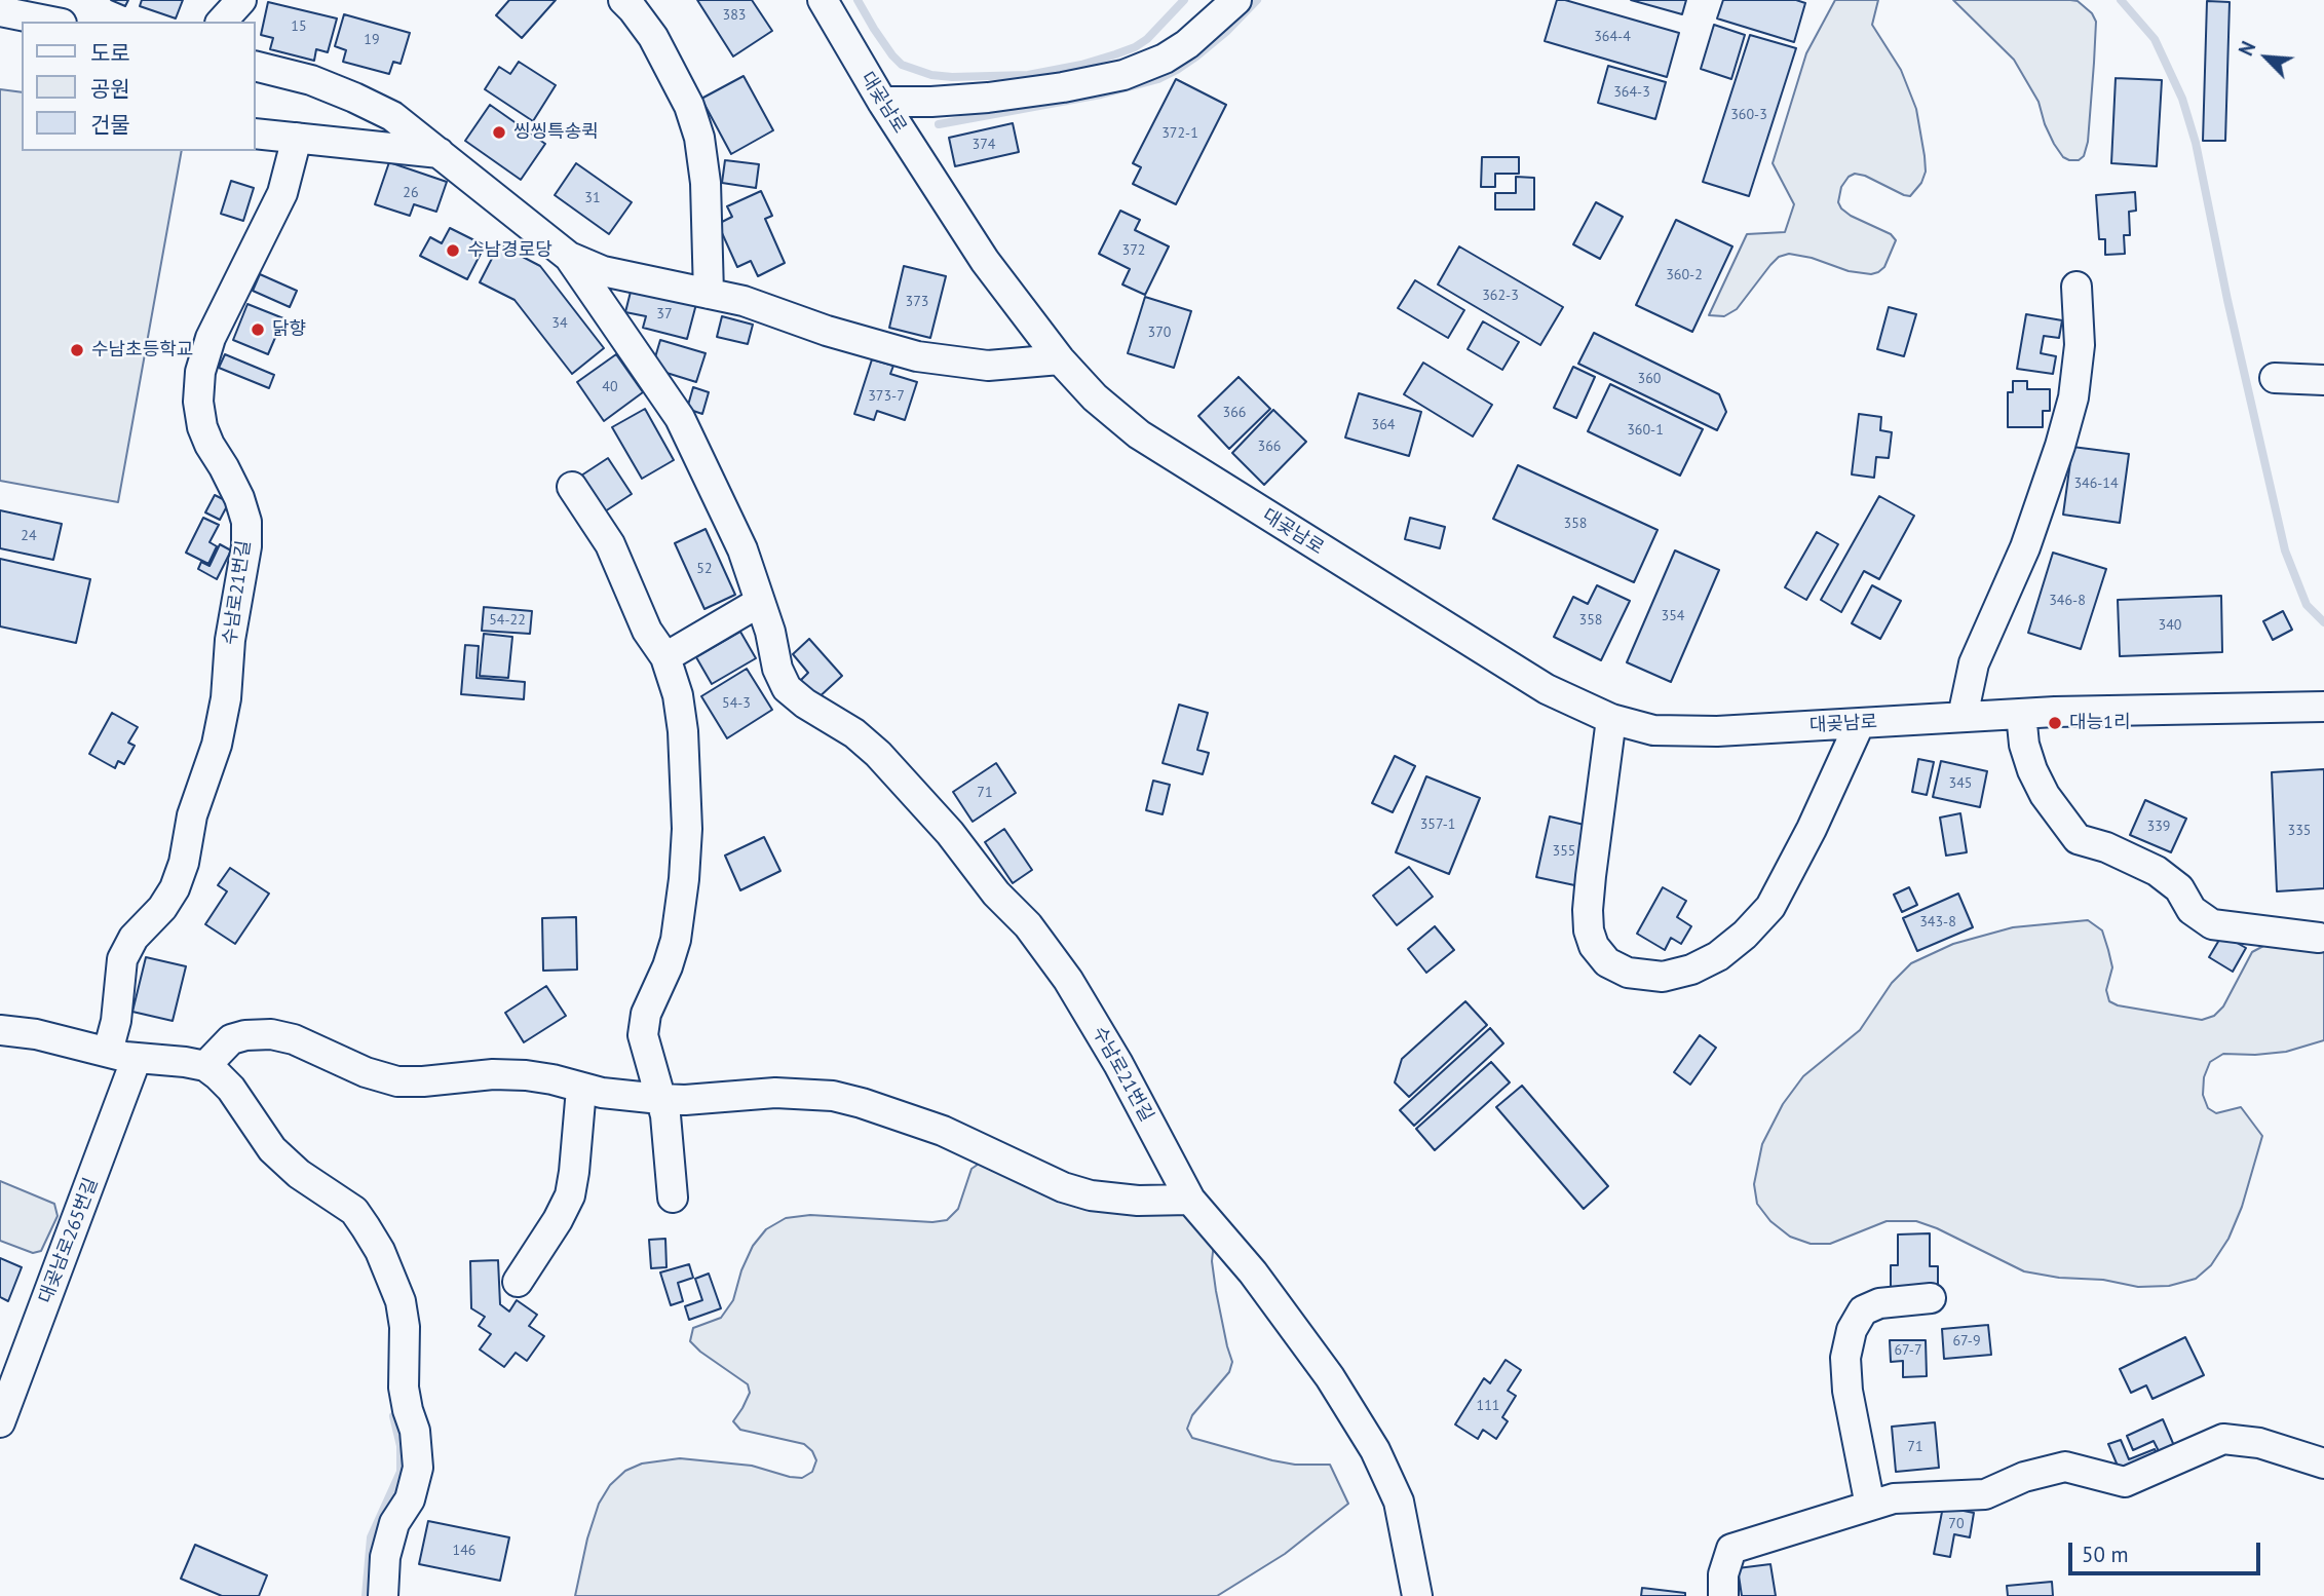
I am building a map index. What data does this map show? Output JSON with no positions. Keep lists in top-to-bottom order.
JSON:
{
  "streets": {
    "street": ["대곶남로", "수남로21번길", "대곶남로265번길"]
  },
  "places": [
    "씽씽특송퀵",
    "수남경로당",
    "닭향",
    "수남초등학교",
    "대능1리"
  ],
  "house_numbers": [
    "383",
    "15",
    "364-4",
    "19",
    "364-3",
    "360-3",
    "372-1",
    "374",
    "26",
    "31",
    "372",
    "360-2",
    "362-3",
    "373",
    "37",
    "34",
    "370",
    "360",
    "40",
    "373-7",
    "366",
    "364",
    "360-1",
    "366",
    "346-14",
    "358",
    "24",
    "52",
    "346-8",
    "354",
    "54-22",
    "358",
    "340",
    "54-3",
    "345",
    "71",
    "357-1",
    "339",
    "335",
    "355",
    "343-8",
    "67-9",
    "67-7",
    "111",
    "71",
    "70",
    "146"
  ],
  "legend": ["도로", "공원", "건물"],
  "scale_bar": "50 m",
  "north": "top left"
}
